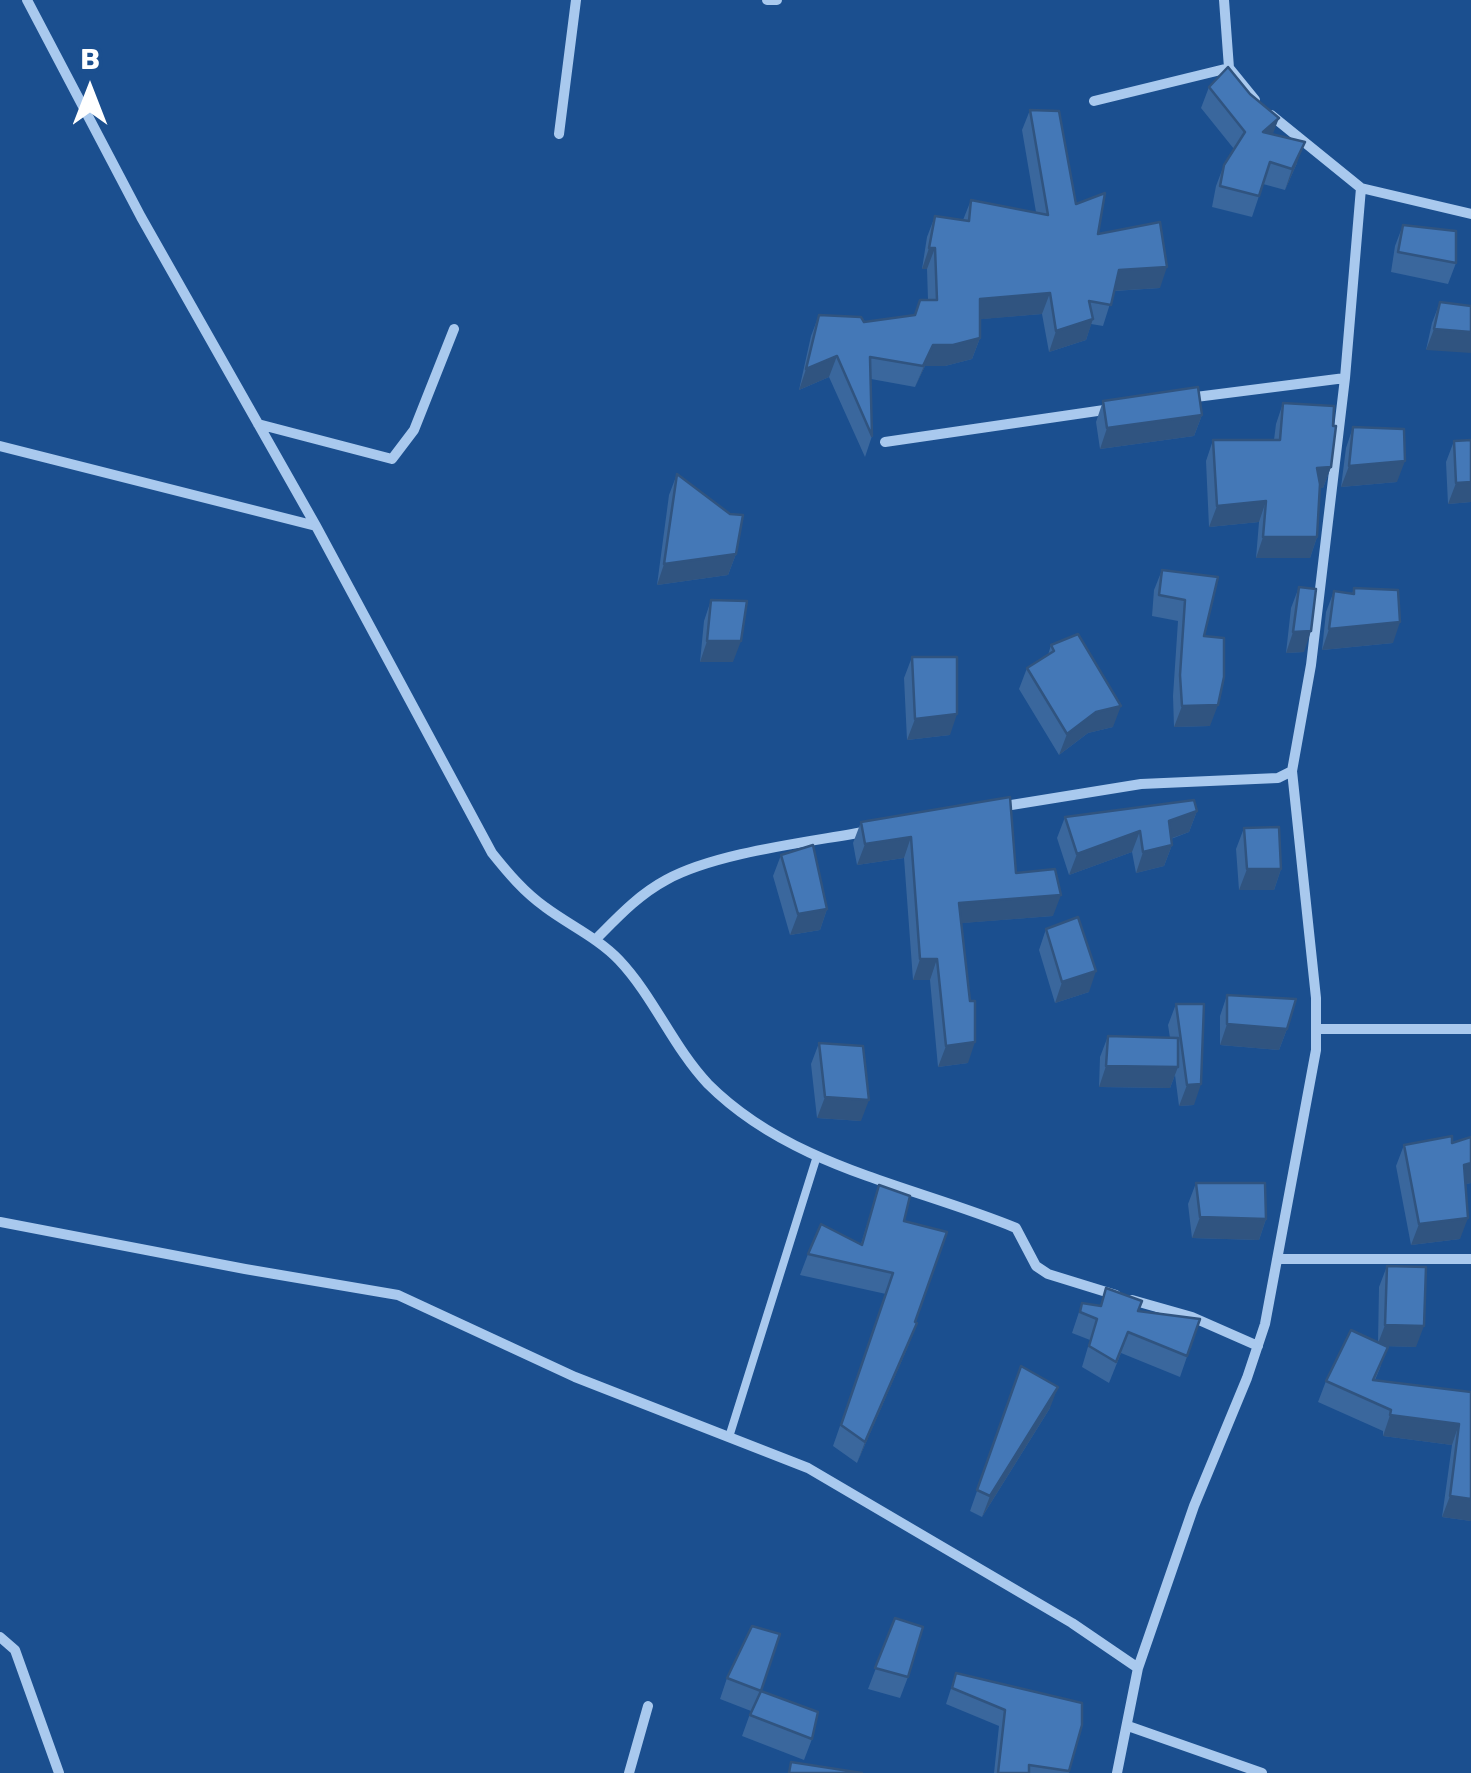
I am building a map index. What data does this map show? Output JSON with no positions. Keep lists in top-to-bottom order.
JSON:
{
  "north": "top"
}
